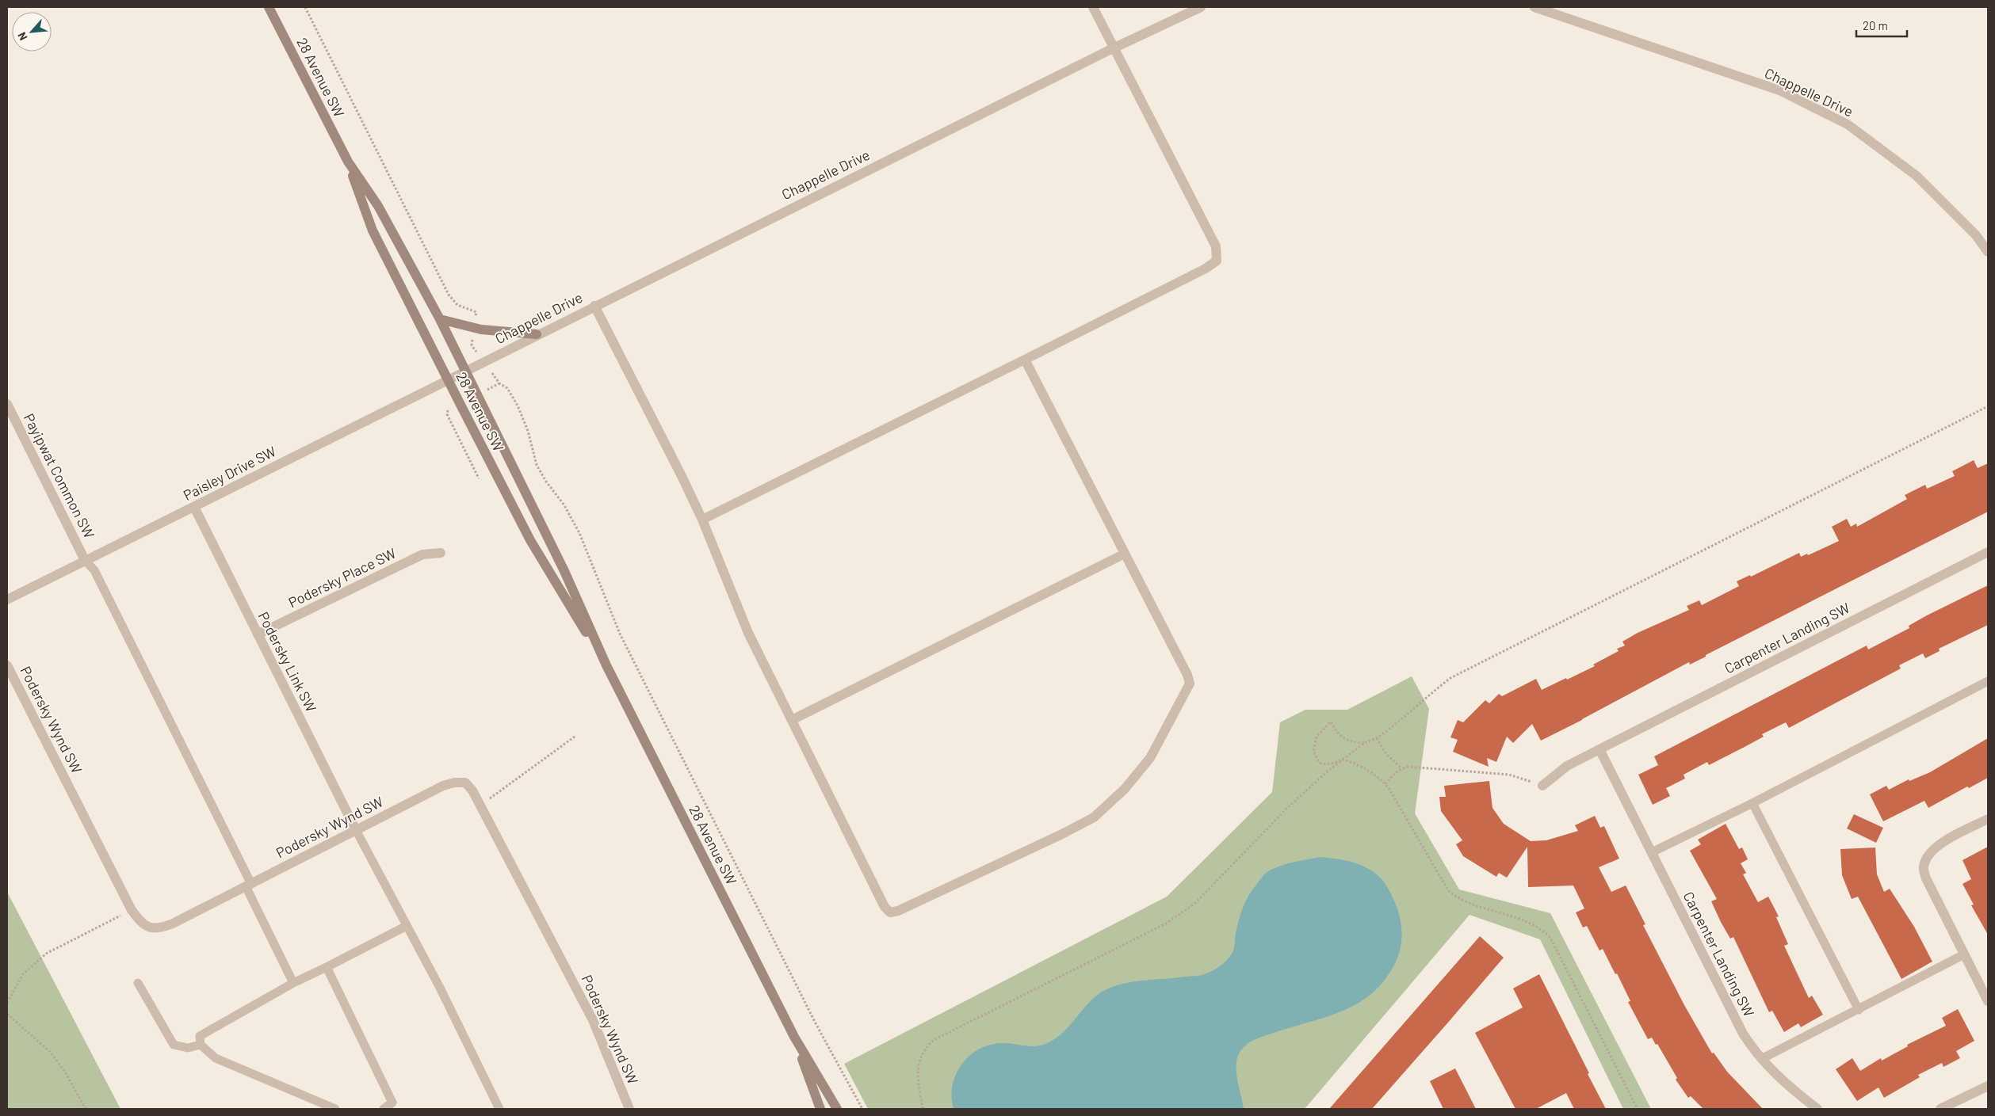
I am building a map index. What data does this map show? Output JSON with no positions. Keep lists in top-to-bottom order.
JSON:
{
  "streets": {
    "main road": ["28 Avenue SW"],
    "street": [
      "Chappelle Drive",
      "Paisley Drive SW",
      "Payipwat Common SW",
      "Podersky Place SW",
      "Carpenter Landing SW",
      "Podersky Link SW",
      "Podersky Wynd SW"
    ]
  },
  "crossings": [
    ["28 Avenue SW", "Chappelle Drive"],
    ["28 Avenue SW", "Paisley Drive SW"],
    ["Chappelle Drive", "Paisley Drive SW"],
    ["Paisley Drive SW", "Payipwat Common SW"],
    ["Paisley Drive SW", "Podersky Link SW"],
    ["Podersky Place SW", "Podersky Link SW"],
    ["Podersky Link SW", "Podersky Wynd SW"]
  ],
  "scale_bar": "20 m",
  "north": "bottom left"
}
